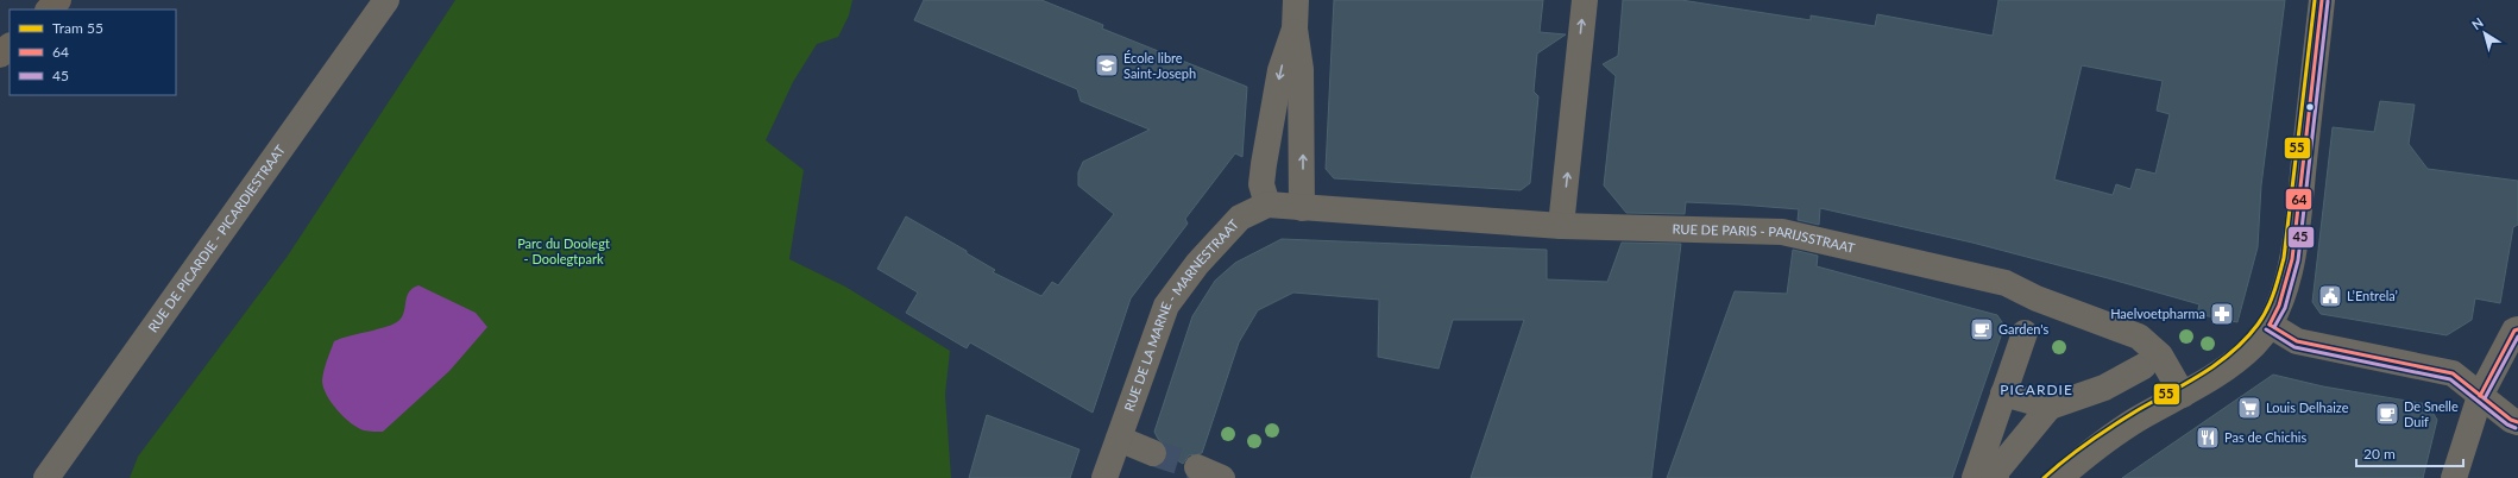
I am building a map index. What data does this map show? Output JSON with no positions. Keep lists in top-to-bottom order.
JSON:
{
  "streets": {
    "street": ["RUE DE PICARDIE - PICARDIESTRAAT", "RUE DE PARIS - PARIJSSTRAAT", "RUE DE LA MARNE - MARNESTRAAT"]
  },
  "districts": ["PICARDIE"],
  "parks": ["Parc du Doolegt - Doolegtpark"],
  "places": {
    "school or university": ["École libre Saint-Joseph"],
    "public building": ["L’Entrela’"],
    "pharmacy": ["Haelvoetpharma"],
    "cafe": ["Garden's", "De Snelle Duif"],
    "supermarket": ["Louis Delhaize"],
    "restaurant": ["Pas de Chichis"]
  },
  "lines": ["tram line 55", "transit line 64", "transit line 45"],
  "legend": ["Tram 55", "64", "45"],
  "scale_bar": "20 m",
  "north": "top left"
}
